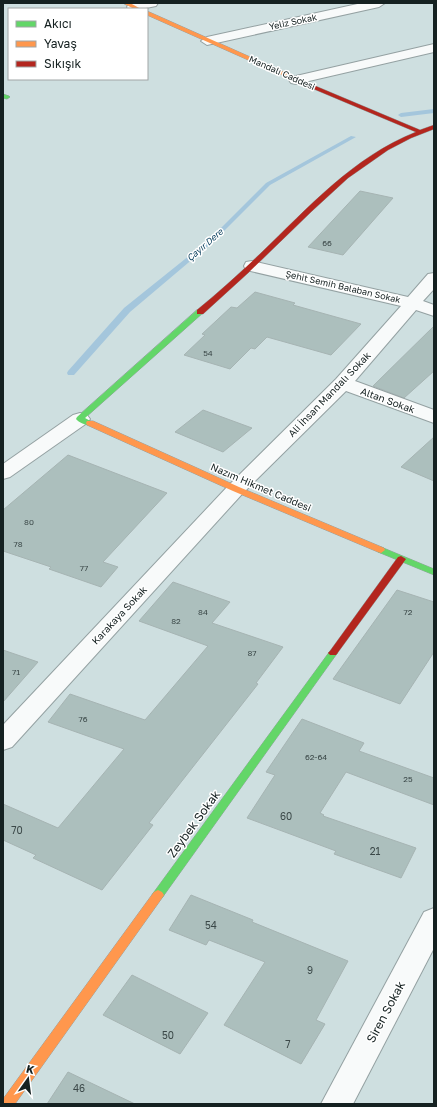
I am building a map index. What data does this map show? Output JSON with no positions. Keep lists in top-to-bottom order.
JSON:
{
  "streets": {
    "street": [
      "Yeliz Sokak",
      "Mandalı Caddesi",
      "Şehit Semih Balaban Sokak",
      "Ali İhsan Mandalı Sokak",
      "Altan Sokak",
      "Nazım Hikmet Caddesi",
      "Karakaya Sokak",
      "Zeybek Sokak",
      "Siren Sokak"
    ]
  },
  "crossings": [
    ["Yeliz Sokak", "Mandalı Caddesi"],
    ["Şehit Semih Balaban Sokak", "Ali İhsan Mandalı Sokak"],
    ["Ali İhsan Mandalı Sokak", "Altan Sokak"],
    ["Ali İhsan Mandalı Sokak", "Nazım Hikmet Caddesi"],
    ["Ali İhsan Mandalı Sokak", "Karakaya Sokak"],
    ["Nazım Hikmet Caddesi", "Karakaya Sokak"],
    ["Nazım Hikmet Caddesi", "Zeybek Sokak"]
  ],
  "water": ["Çayır Dere"],
  "house_numbers": [
    "66",
    "54",
    "80",
    "78",
    "77",
    "84",
    "72",
    "82",
    "87",
    "71",
    "76",
    "62-64",
    "25",
    "60",
    "70",
    "21",
    "54",
    "9",
    "50",
    "7",
    "46"
  ],
  "legend": ["Akıcı", "Yavaş", "Sıkışık"],
  "north": "top"
}
